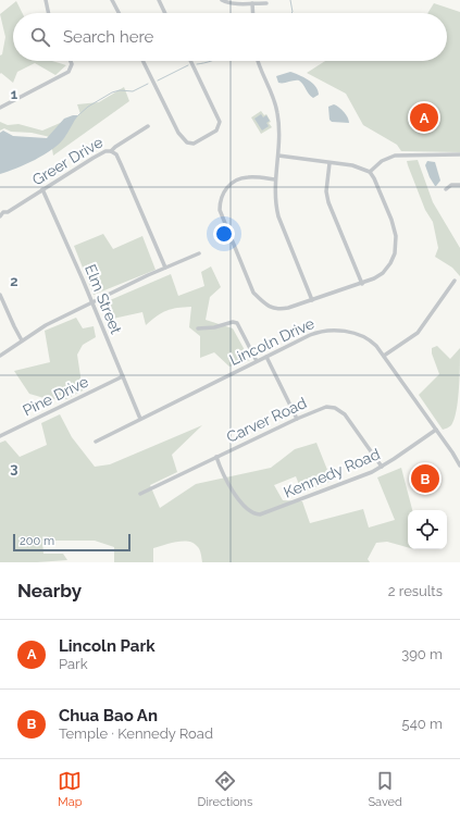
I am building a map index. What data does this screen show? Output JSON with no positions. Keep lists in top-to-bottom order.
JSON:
{
  "streets": {
    "street": [
      "Greer Drive",
      "Elm Street",
      "Lincoln Drive",
      "Pine Drive",
      "Carver Road",
      "Kennedy Road"
    ]
  },
  "crossings": [
    ["Greer Drive", "Elm Street"],
    ["Elm Street", "Lincoln Drive"],
    ["Elm Street", "Pine Drive"],
    ["Lincoln Drive", "Kennedy Road"],
    ["Carver Road", "Kennedy Road"]
  ],
  "scale_bar": "200 m",
  "page": {
    "search": "Search here",
    "pins": ["A", "B"],
    "scale": "200 m",
    "heading": ["Nearby", "2 results"],
    "list": [
      {
        "mark": "A",
        "name": "Lincoln Park",
        "note": "Park",
        "value": "390 m"
      },
      {
        "mark": "B",
        "name": "Chua Bao An",
        "note": "Temple · Kennedy Road",
        "value": "540 m"
      }
    ],
    "nav": ["Map", "Directions", "Saved"]
  },
  "grid": {
    "rows": ["1", "2", "3"]
  }
}
